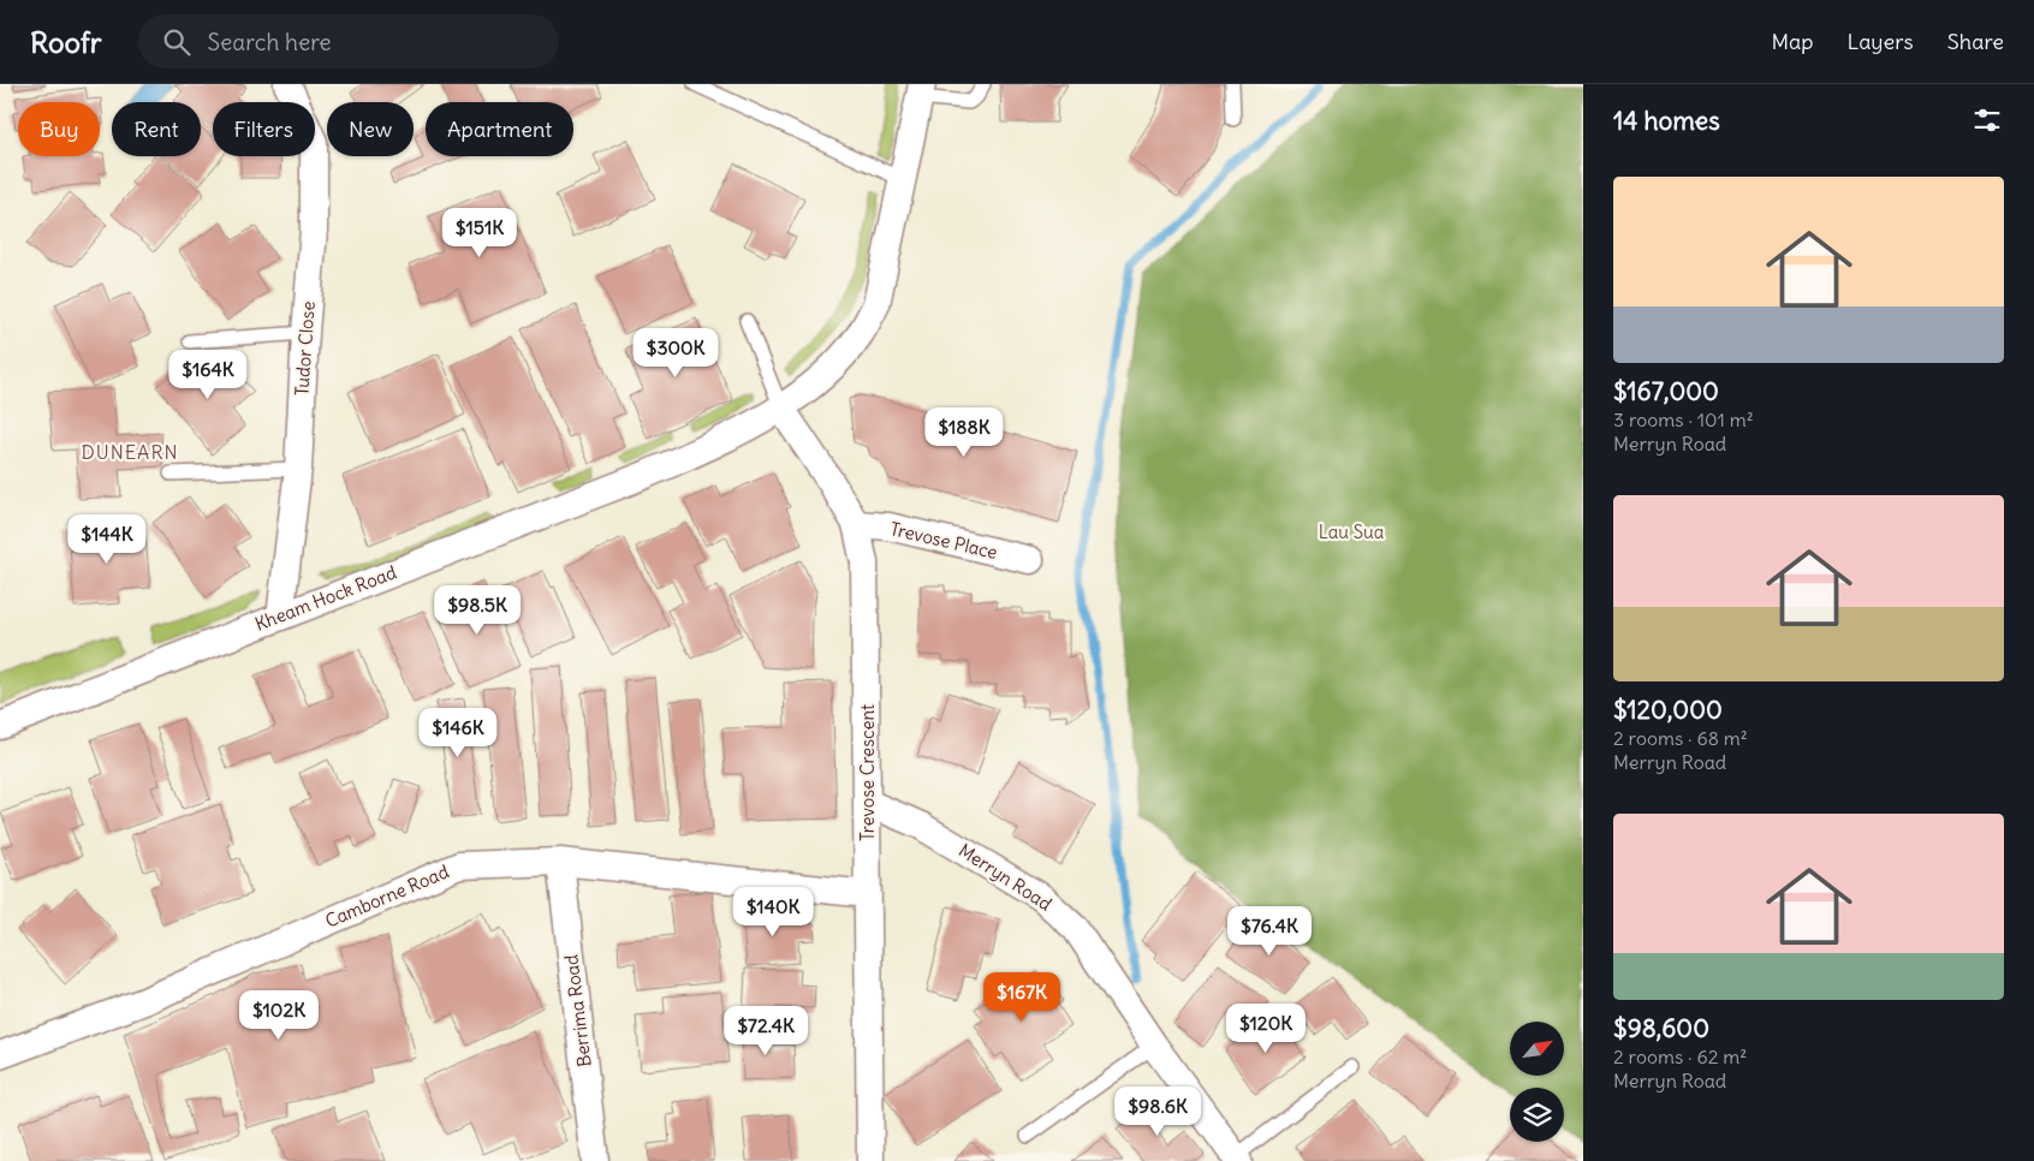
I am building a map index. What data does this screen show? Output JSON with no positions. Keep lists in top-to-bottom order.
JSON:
{
  "streets": {
    "street": [
      "Tudor Close",
      "Trevose Place",
      "Kheam Hock Road",
      "Trevose Crescent",
      "Merryn Road",
      "Camborne Road",
      "Berrima Road"
    ]
  },
  "crossings": [
    ["Tudor Close", "Kheam Hock Road"],
    ["Trevose Place", "Trevose Crescent"],
    ["Kheam Hock Road", "Trevose Crescent"],
    ["Trevose Crescent", "Merryn Road"],
    ["Trevose Crescent", "Camborne Road"],
    ["Camborne Road", "Berrima Road"]
  ],
  "districts": ["DUNEARN"],
  "parks": ["Lau Sua"],
  "north": "top right",
  "page": {
    "header": "Roofr",
    "search": "Search here",
    "nav": ["Map", "Layers", "Share"],
    "heading": "14 homes",
    "chip": [
      "Buy",
      "Rent",
      "Filters",
      "New",
      "Apartment"
    ],
    "list": [
      {
        "name": "$167,000",
        "note": "3 rooms · 101 m² · Merryn Road"
      },
      {
        "name": "$120,000",
        "note": "2 rooms · 68 m² · Merryn Road"
      },
      {
        "name": "$98,600",
        "note": "2 rooms · 62 m² · Merryn Road"
      }
    ],
    "price": [
      "$151K",
      "$300K",
      "$164K",
      "$188K",
      "$144K",
      "$98.5K",
      "$146K",
      "$140K",
      "$76.4K",
      "$167K",
      "$102K",
      "$120K",
      "$72.4K",
      "$98.6K"
    ]
  }
}
